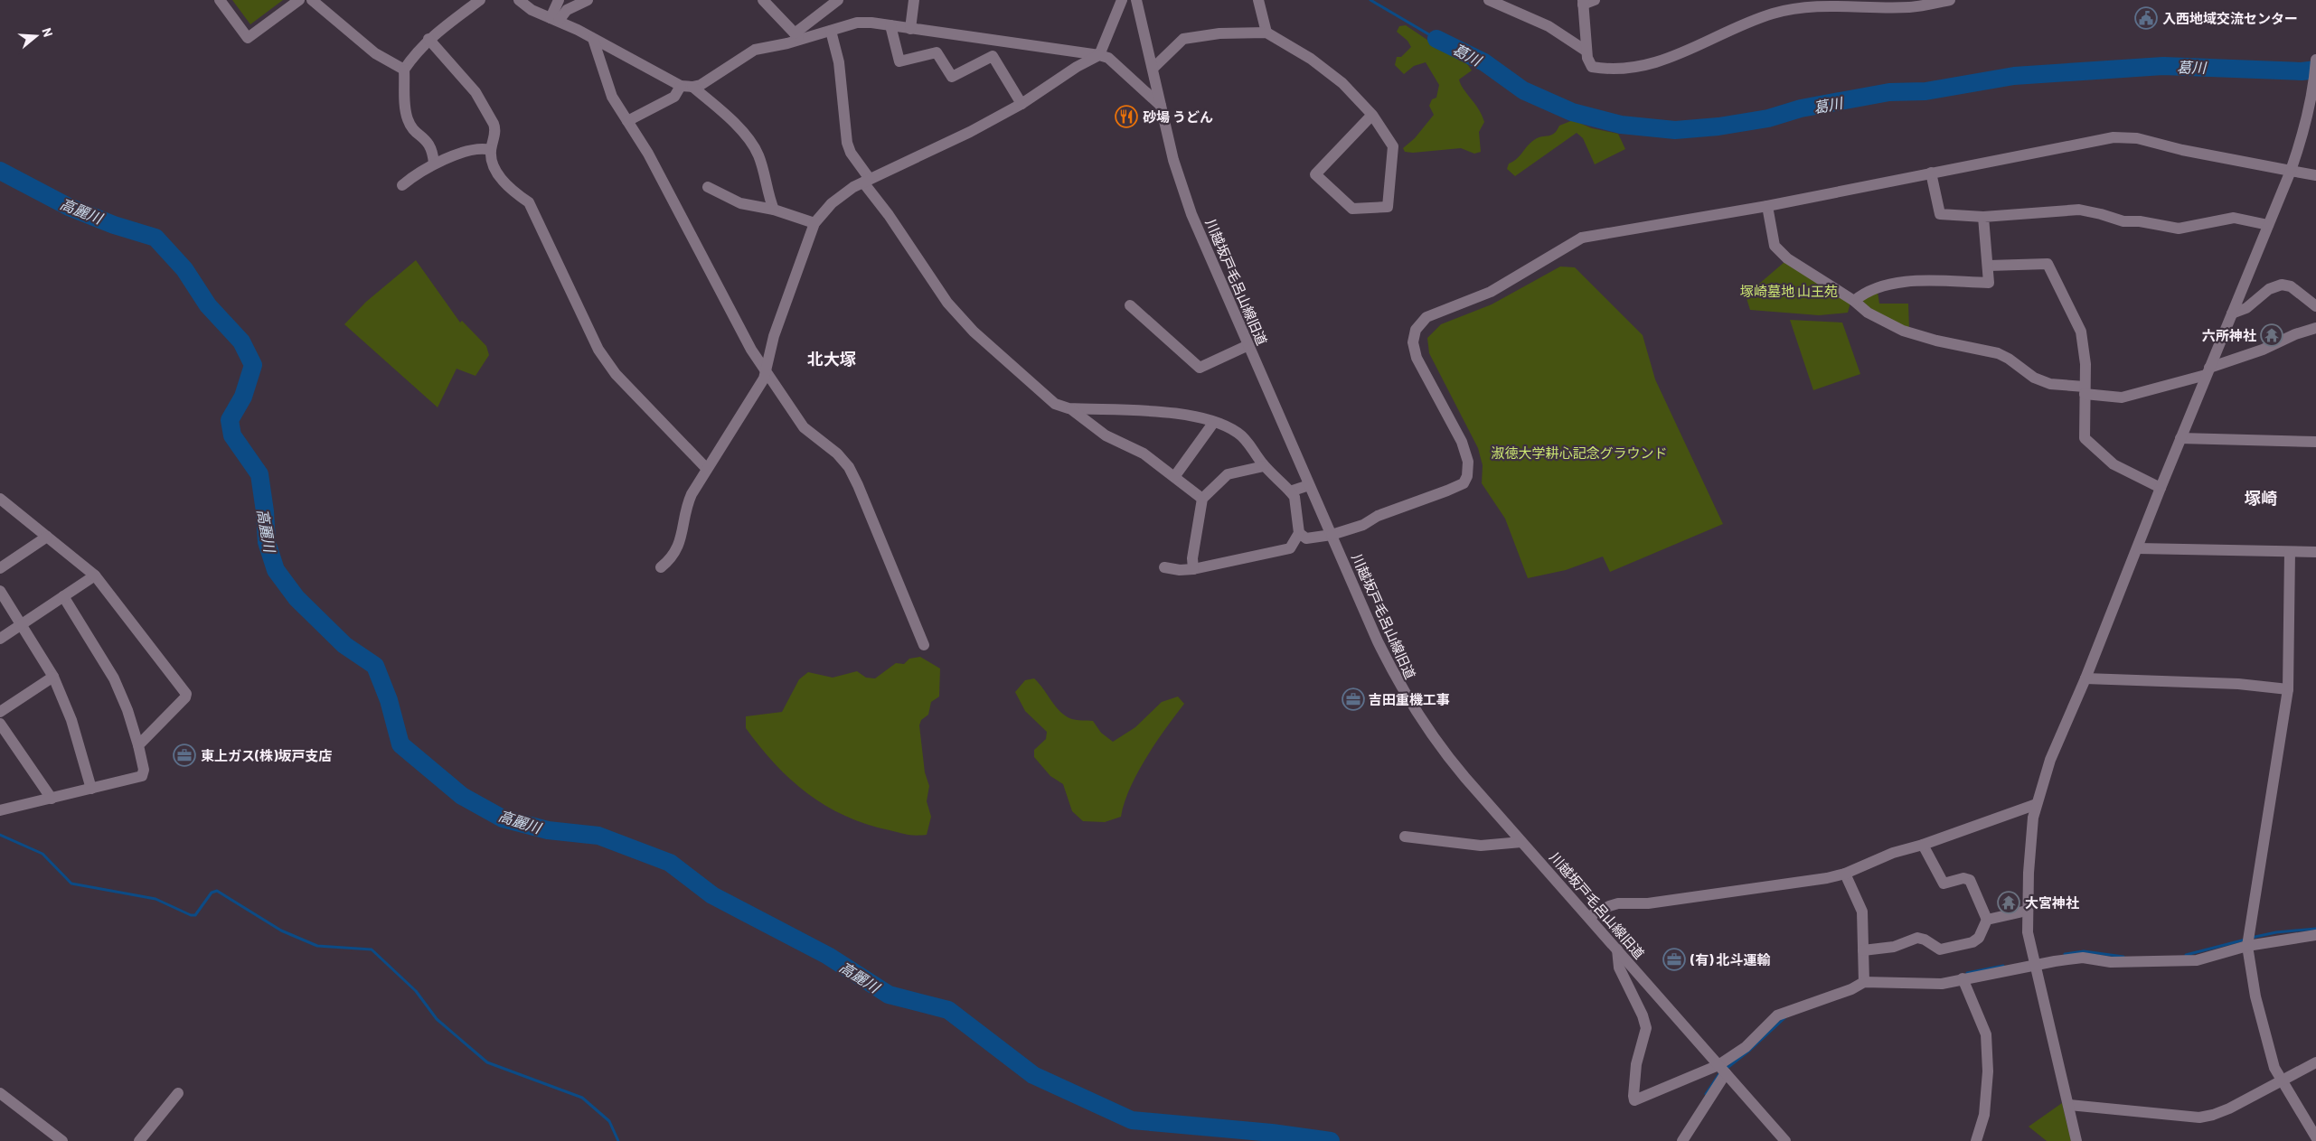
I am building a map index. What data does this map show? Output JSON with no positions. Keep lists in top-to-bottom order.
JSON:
{
  "streets": {
    "street": ["川越坂戸毛呂山線旧道"]
  },
  "districts": ["北大塚", "塚崎"],
  "water": ["葛川", "高麗川"],
  "parks": ["塚崎墓地 山王苑", "淑徳大学耕心記念グラウンド"],
  "places": {
    "public building": ["入西地域交流センター"],
    "restaurant": ["砂場 うどん"],
    "temple": ["六所神社", "大宮神社"],
    "office": ["吉田重機工事", "東上ガス(株)坂戸支店", "(有) 北斗運輸"]
  },
  "north": "right"
}
